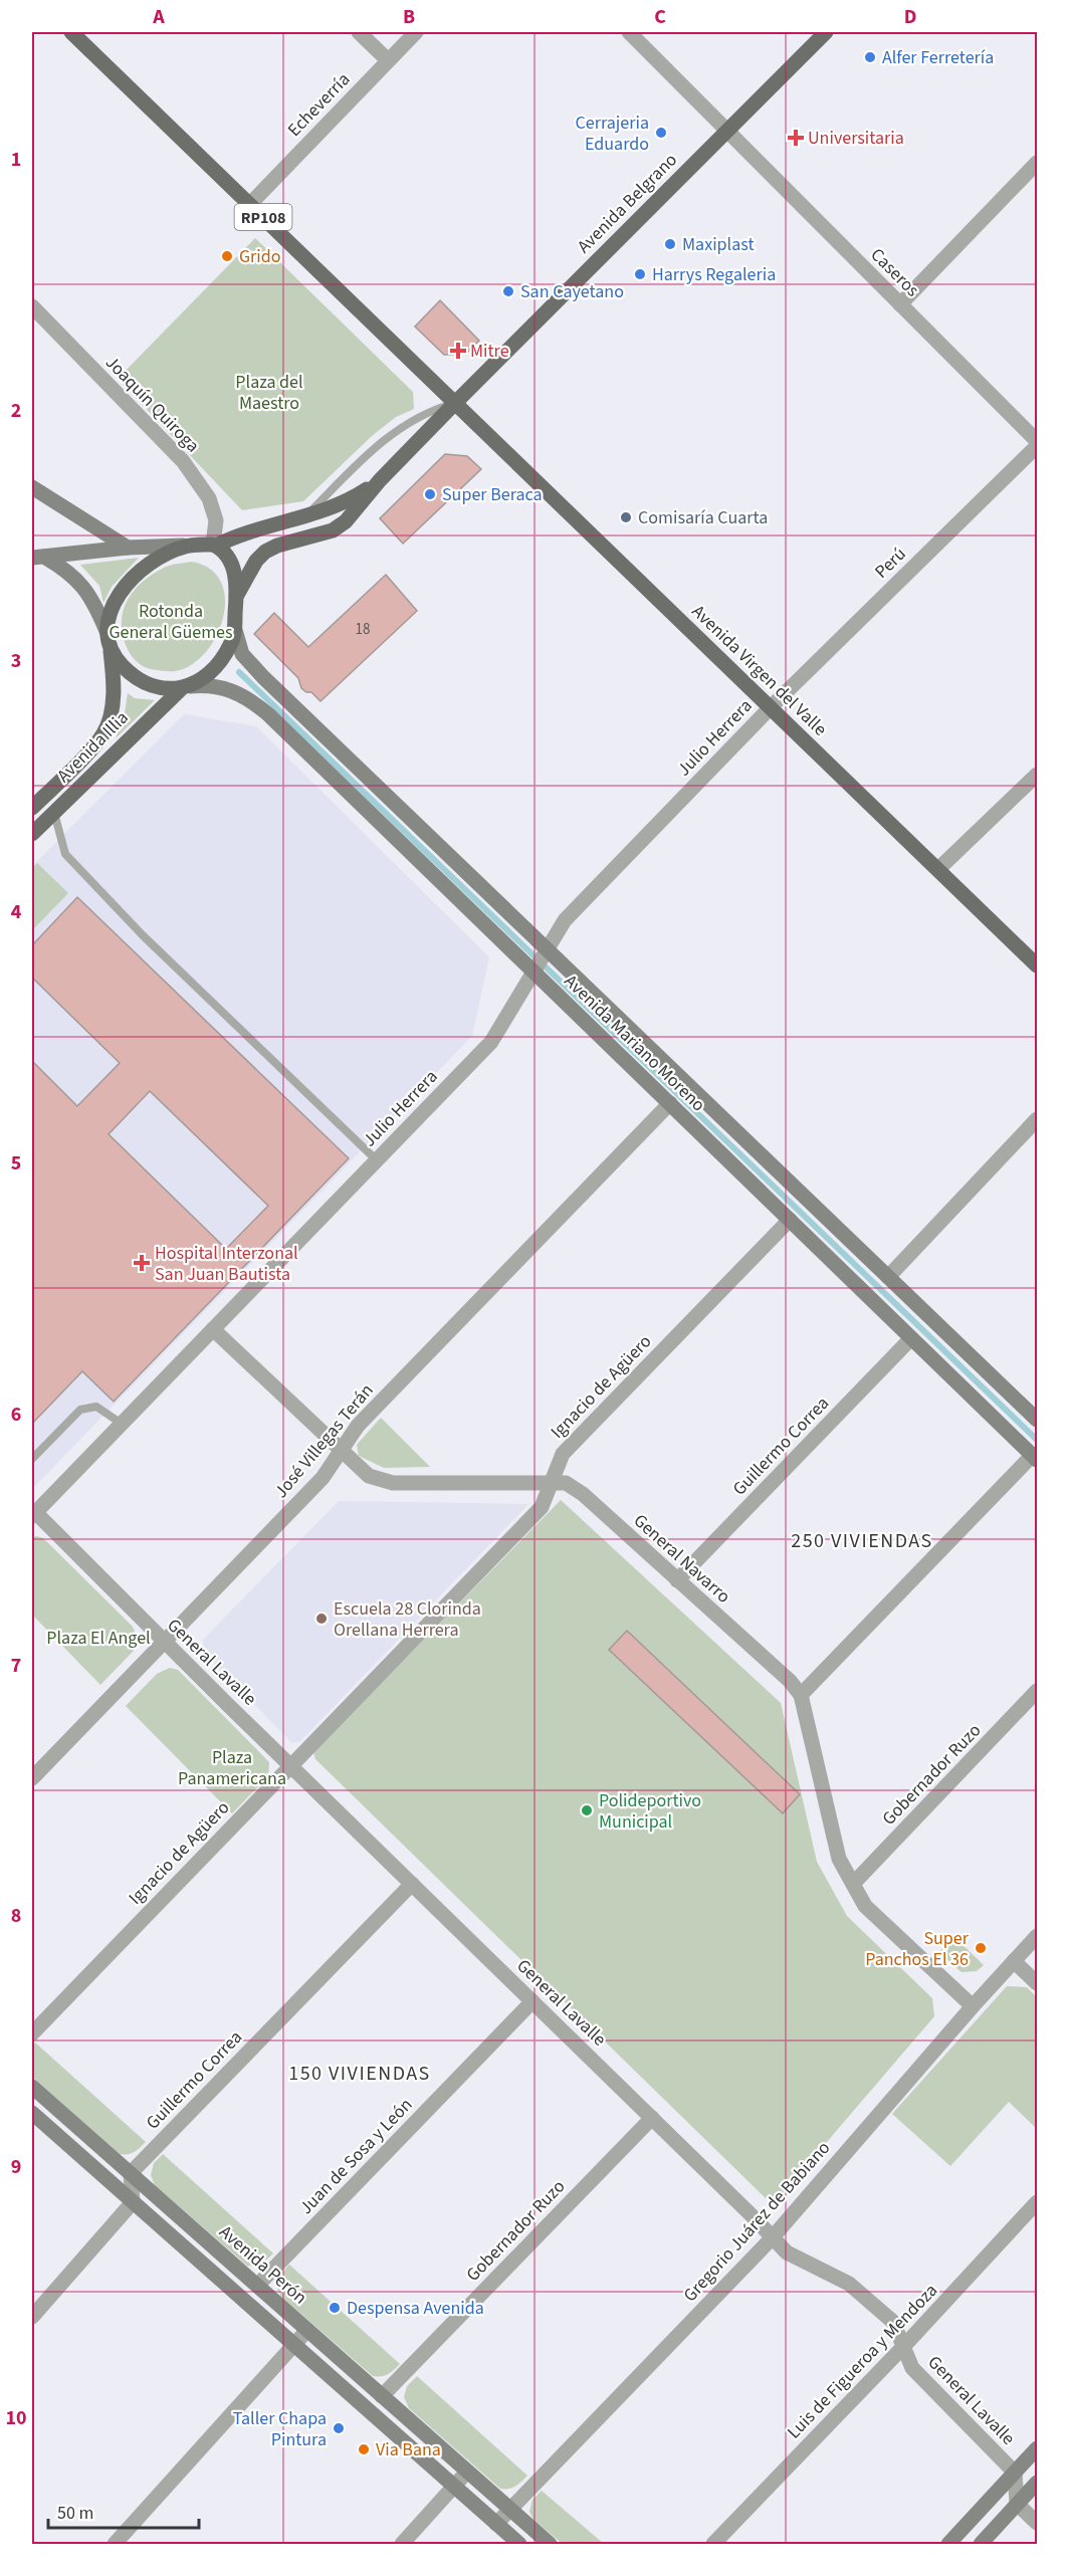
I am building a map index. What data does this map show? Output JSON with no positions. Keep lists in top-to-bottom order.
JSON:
{
  "streets": {
    "main road": [
      "Avenida Belgrano",
      "RP108",
      "Avenida Virgen del Valle",
      "Avenida Illia",
      "Avenida Mariano Moreno",
      "Avenida Perón"
    ],
    "street": [
      "Echeverría",
      "Caseros",
      "Joaquín Quiroga",
      "Perú",
      "Julio Herrera",
      "Ignacio de Agüero",
      "José Villegas Terán",
      "Guillermo Correa",
      "General Navarro",
      "General Lavalle",
      "Gobernador Ruzo",
      "Juan de Sosa y León",
      "Gregorio Juárez de Babiano",
      "Luis de Figueroa y Mendoza"
    ]
  },
  "crossings": [
    ["Echeverría", "RP108"],
    ["Avenida Belgrano", "RP108"],
    ["Avenida Belgrano", "Caseros"],
    ["Avenida Belgrano", "Avenida Virgen del Valle"],
    ["RP108", "Avenida Virgen del Valle"],
    ["Joaquín Quiroga", "Avenida Illia"],
    ["Joaquín Quiroga", "Avenida Mariano Moreno"],
    ["Perú", "Avenida Virgen del Valle"],
    ["Perú", "Julio Herrera"],
    ["Avenida Virgen del Valle", "Julio Herrera"],
    ["Julio Herrera", "Avenida Mariano Moreno"],
    ["Julio Herrera", "General Navarro"],
    ["Julio Herrera", "General Lavalle"],
    ["Avenida Illia", "Avenida Mariano Moreno"],
    ["Avenida Mariano Moreno", "Ignacio de Agüero"],
    ["Avenida Mariano Moreno", "José Villegas Terán"],
    ["Avenida Mariano Moreno", "Guillermo Correa"],
    ["Ignacio de Agüero", "General Navarro"],
    ["Ignacio de Agüero", "General Lavalle"],
    ["José Villegas Terán", "General Navarro"],
    ["José Villegas Terán", "General Lavalle"],
    ["Guillermo Correa", "General Navarro"],
    ["Guillermo Correa", "General Lavalle"],
    ["Guillermo Correa", "Avenida Perón"],
    ["General Navarro", "Gobernador Ruzo"],
    ["General Navarro", "Gregorio Juárez de Babiano"],
    ["General Lavalle", "Gobernador Ruzo"],
    ["General Lavalle", "Juan de Sosa y León"],
    ["General Lavalle", "Gregorio Juárez de Babiano"],
    ["General Lavalle", "Luis de Figueroa y Mendoza"],
    ["Gobernador Ruzo", "Avenida Perón"],
    ["Juan de Sosa y León", "Avenida Perón"],
    ["Gregorio Juárez de Babiano", "Avenida Perón"]
  ],
  "districts": ["250 VIVIENDAS", "150 VIVIENDAS"],
  "parks": [
    "Plaza del Maestro",
    "Rotonda General Güemes",
    "Plaza El Angel",
    "Plaza Panamericana"
  ],
  "places": {
    "other": [
      "Alfer Ferretería",
      "Cerrajeria Eduardo",
      "Maxiplast",
      "Grido",
      "Harrys Regaleria",
      "San Cayetano",
      "Super Beraca",
      "Comisaría Cuarta",
      "Escuela 28 Clorinda Orellana Herrera",
      "Polideportivo Municipal",
      "Super Panchos El 36",
      "Despensa Avenida",
      "Taller Chapa Pintura",
      "Via Bana"
    ],
    "health": ["Universitaria", "Mitre", "Hospital Interzonal San Juan Bautista"]
  },
  "house_numbers": ["18"],
  "scale_bar": "50 m",
  "grid": {
    "columns": [
      "A",
      "B",
      "C",
      "D"
    ],
    "rows": [
      "1",
      "2",
      "3",
      "4",
      "5",
      "6",
      "7",
      "8",
      "9",
      "10"
    ]
  }
}
